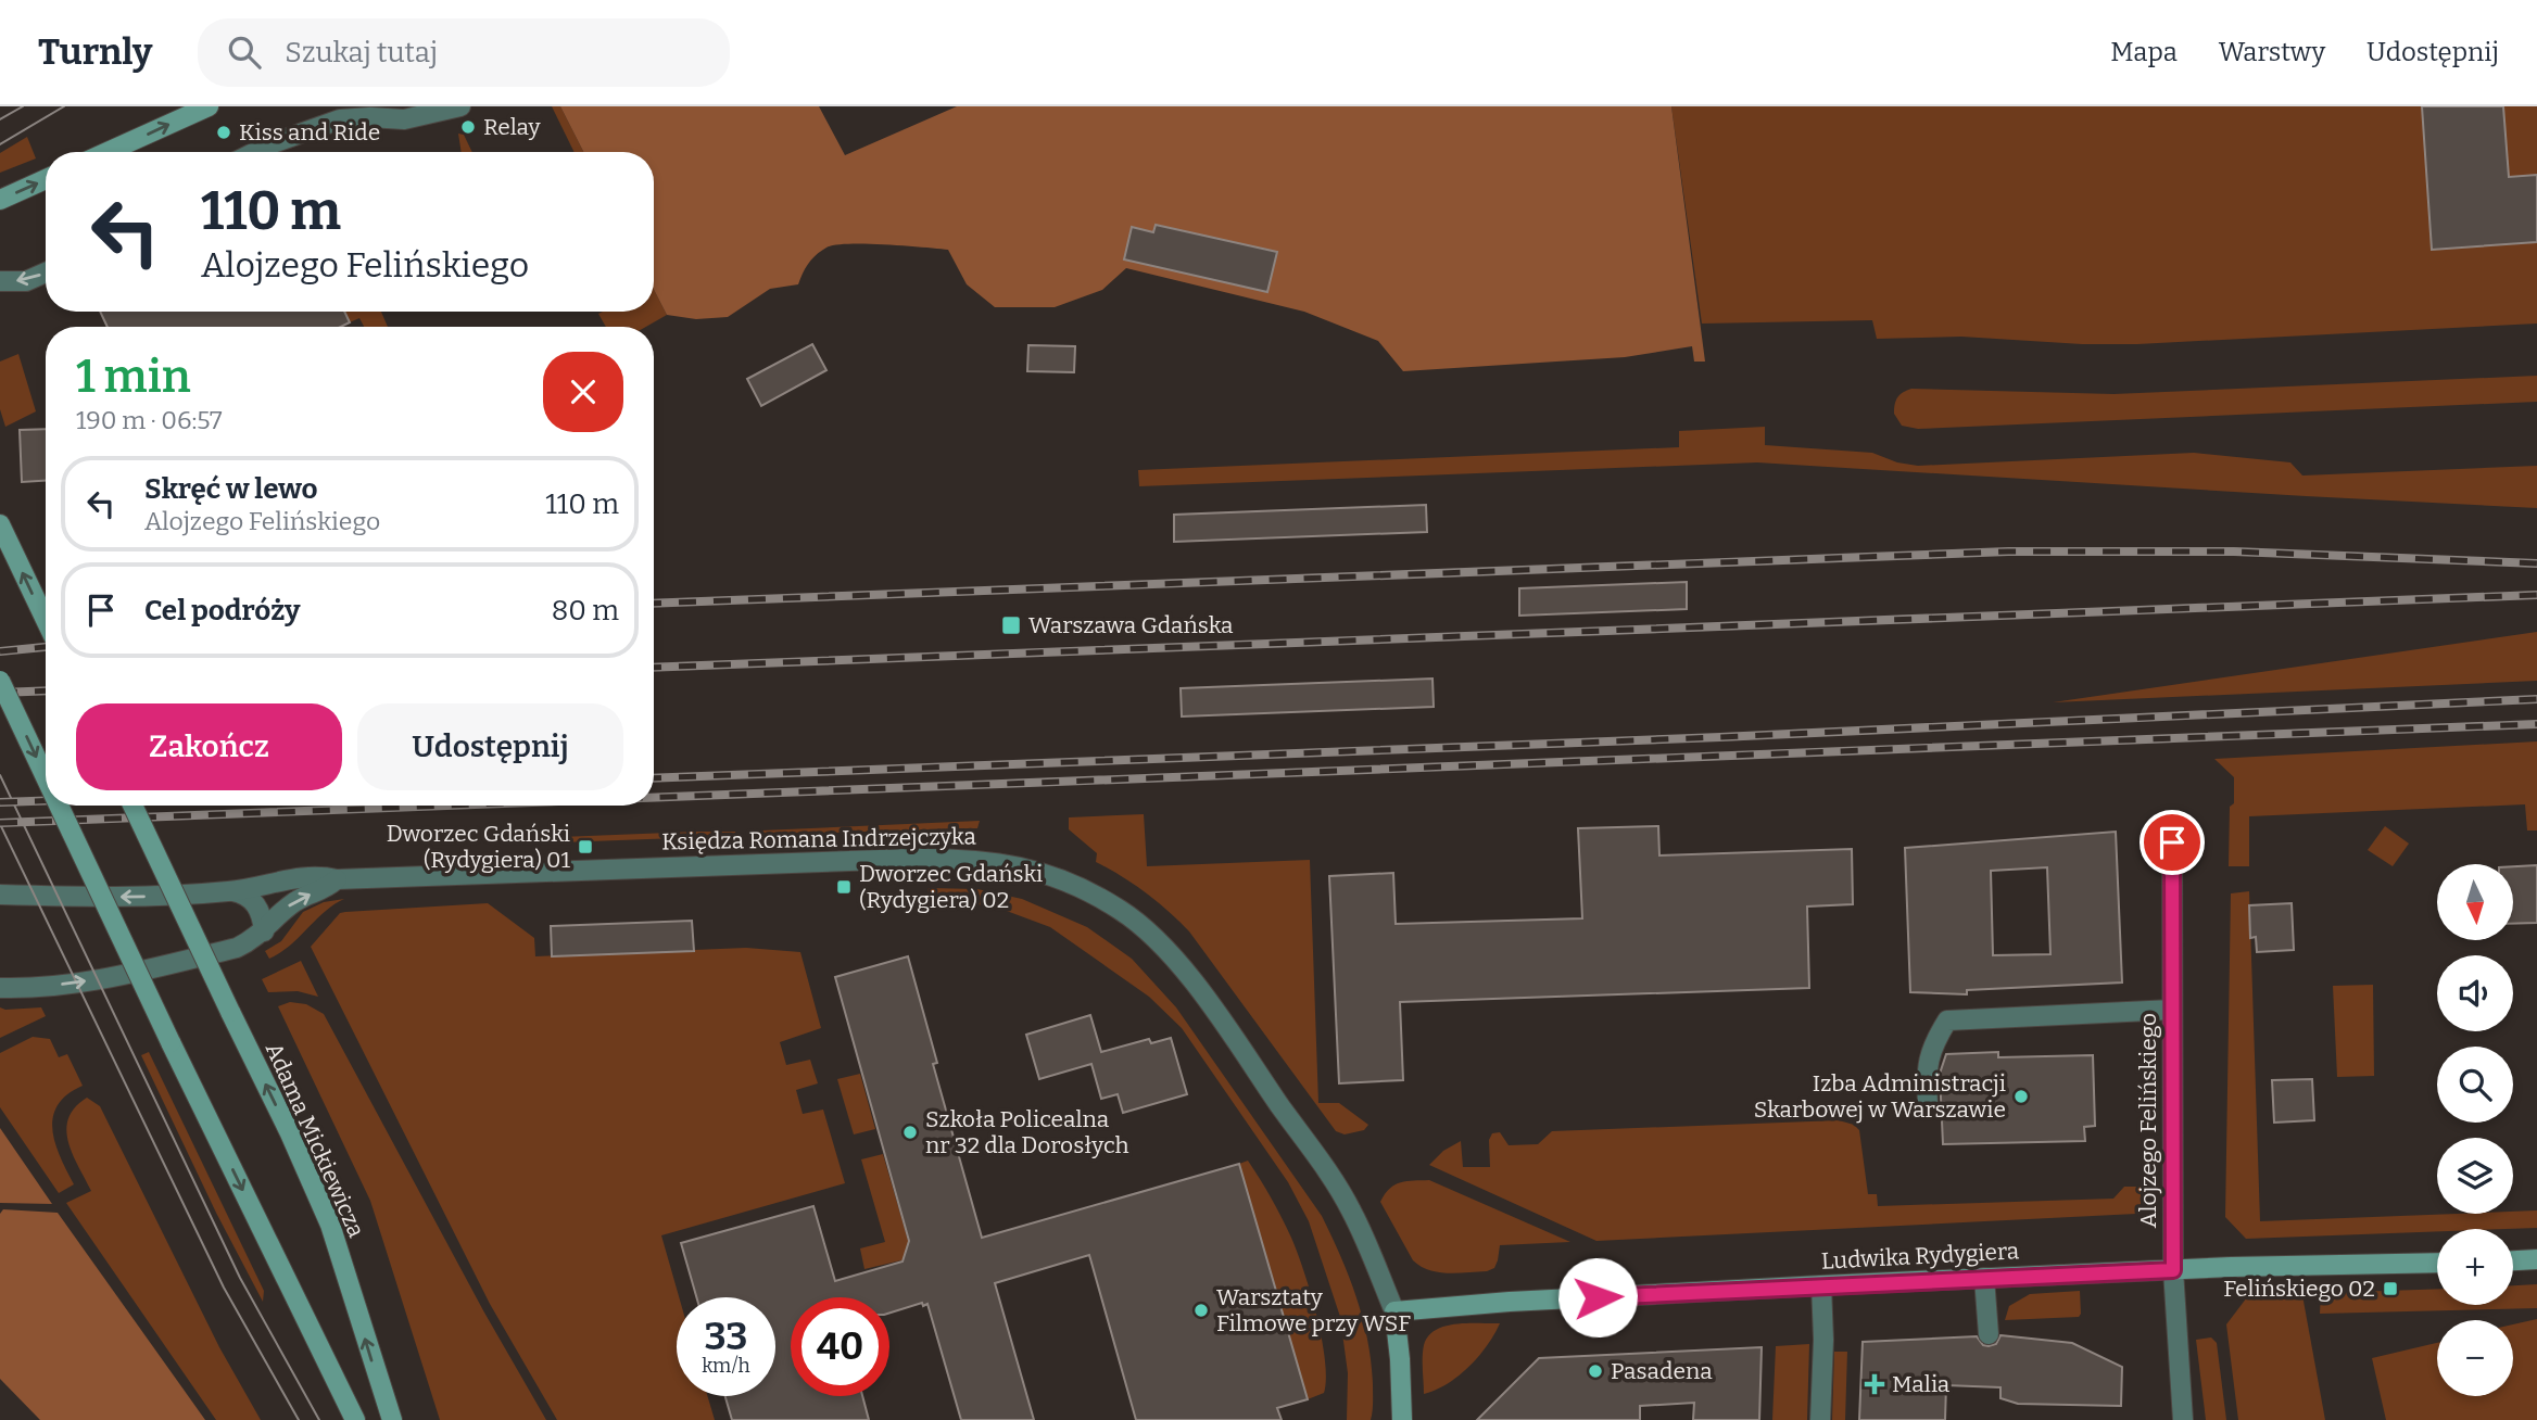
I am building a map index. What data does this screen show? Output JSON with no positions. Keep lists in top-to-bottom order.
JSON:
{
  "streets": {
    "main road": ["Adama Mickiewicza", "Ludwika Rydygiera"],
    "street": ["Księdza Romana Indrzejczyka", "Alojzego Felińskiego"]
  },
  "crossings": [
    ["Księdza Romana Indrzejczyka", "Ludwika Rydygiera"],
    ["Alojzego Felińskiego", "Ludwika Rydygiera"]
  ],
  "places": {
    "other": [
      "Relay",
      "Kiss and Ride",
      "Izba Administracji Skarbowej w Warszawie",
      "Szkoła Policealna nr 32 dla Dorosłych",
      "Warsztaty Filmowe przy WSF",
      "Pasadena"
    ],
    "transit": [
      "Warszawa Gdańska",
      "Dworzec Gdański (Rydygiera) 01",
      "Dworzec Gdański (Rydygiera) 02",
      "Felińskiego 02"
    ],
    "health": ["Malia"]
  },
  "north": "bottom",
  "page": {
    "header": "Turnly",
    "search": "Szukaj tutaj",
    "nav": ["Mapa", "Warstwy", "Udostępnij"],
    "turn": ["110 m", "Alojzego Felińskiego"],
    "heading": ["1 min", "190 m · 06:57"],
    "list": [
      {
        "name": "Skręć w lewo",
        "note": "Alojzego Felińskiego",
        "value": "110 m"
      },
      {
        "name": "Cel podróży",
        "value": "80 m"
      }
    ],
    "buttons": ["Zakończ", "Udostępnij"],
    "map_buttons": ["+", "−"],
    "speed": "33 km/h",
    "limit": "40"
  }
}
